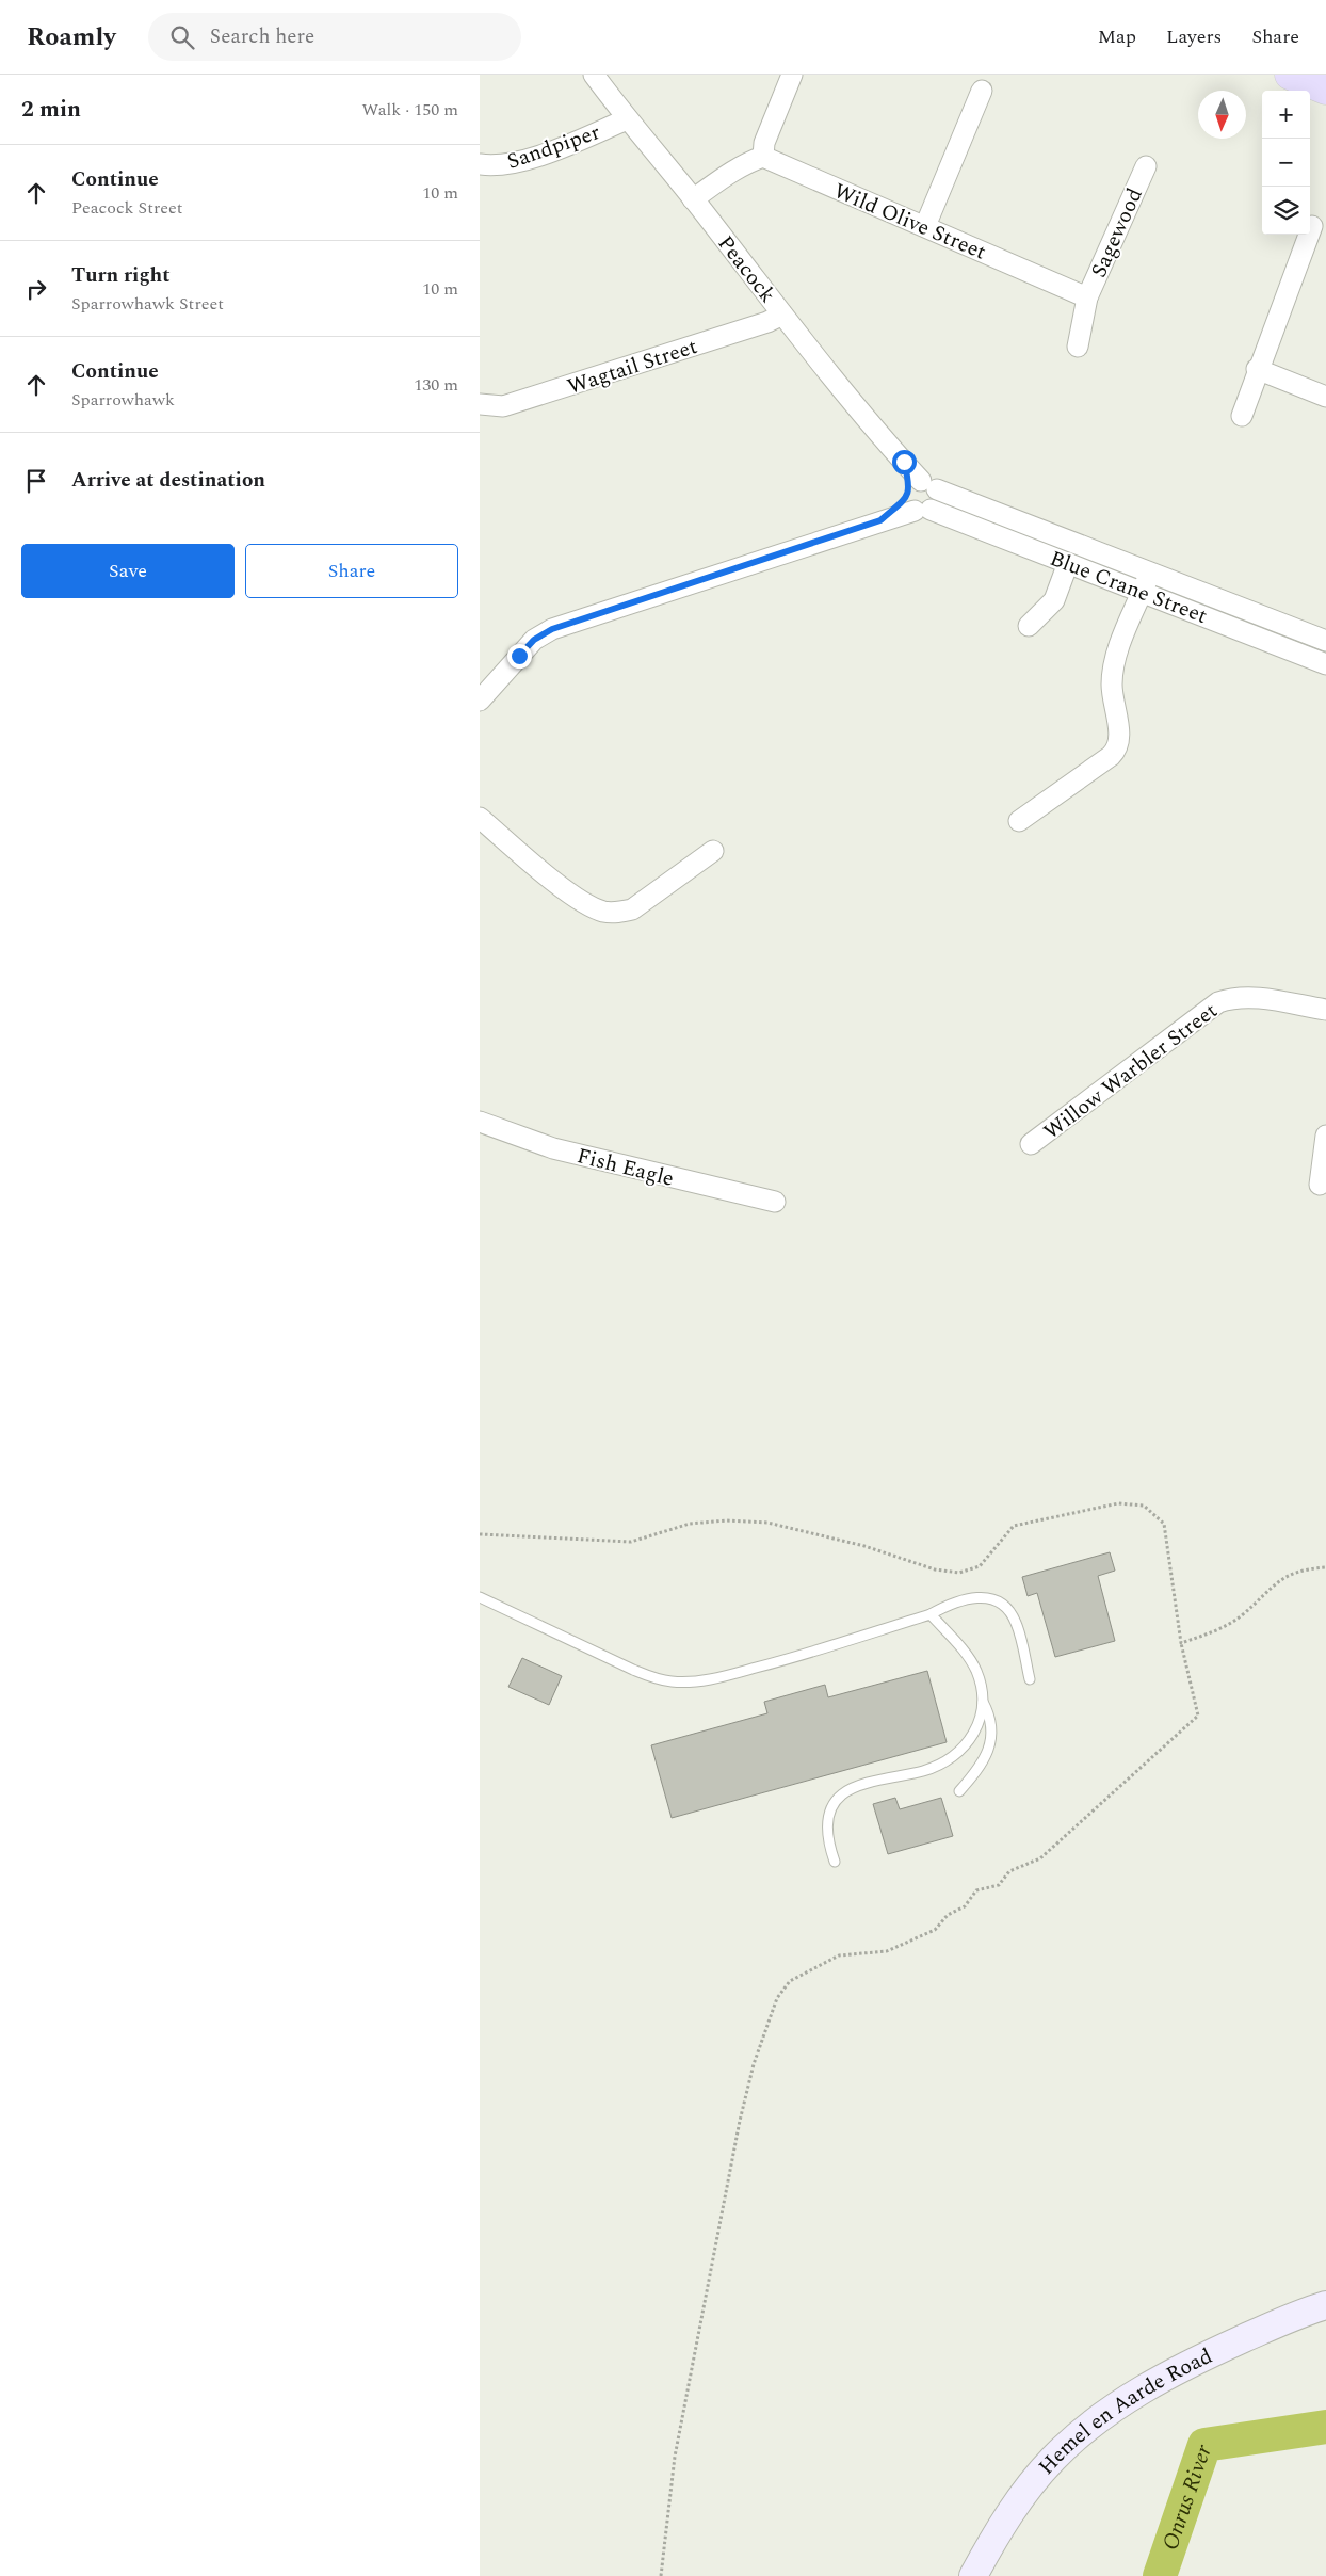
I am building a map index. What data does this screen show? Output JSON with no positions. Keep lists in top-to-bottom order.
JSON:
{
  "streets": {
    "main road": ["Hemel en Aarde Road"],
    "street": [
      "Sandpiper",
      "Wild Olive Street",
      "Sagewood",
      "Peacock",
      "Wagtail Street",
      "Blue Crane Street",
      "Willow Warbler Street",
      "Fish Eagle"
    ]
  },
  "crossings": [
    ["Sandpiper", "Peacock"],
    ["Wild Olive Street", "Sagewood"],
    ["Peacock", "Wagtail Street"],
    ["Peacock", "Blue Crane Street"]
  ],
  "water": ["Onrus River"],
  "north": "bottom",
  "page": {
    "header": "Roamly",
    "search": "Search here",
    "nav": ["Map", "Layers", "Share"],
    "heading": ["2 min", "Walk · 150 m"],
    "map_buttons": ["+", "−"],
    "list": [
      ["Continue", "Peacock Street", "10 m"],
      ["Turn right", "Sparrowhawk Street", "10 m"],
      ["Continue", "Sparrowhawk", "130 m"],
      "Arrive at destination"
    ],
    "buttons": ["Save", "Share"]
  }
}
